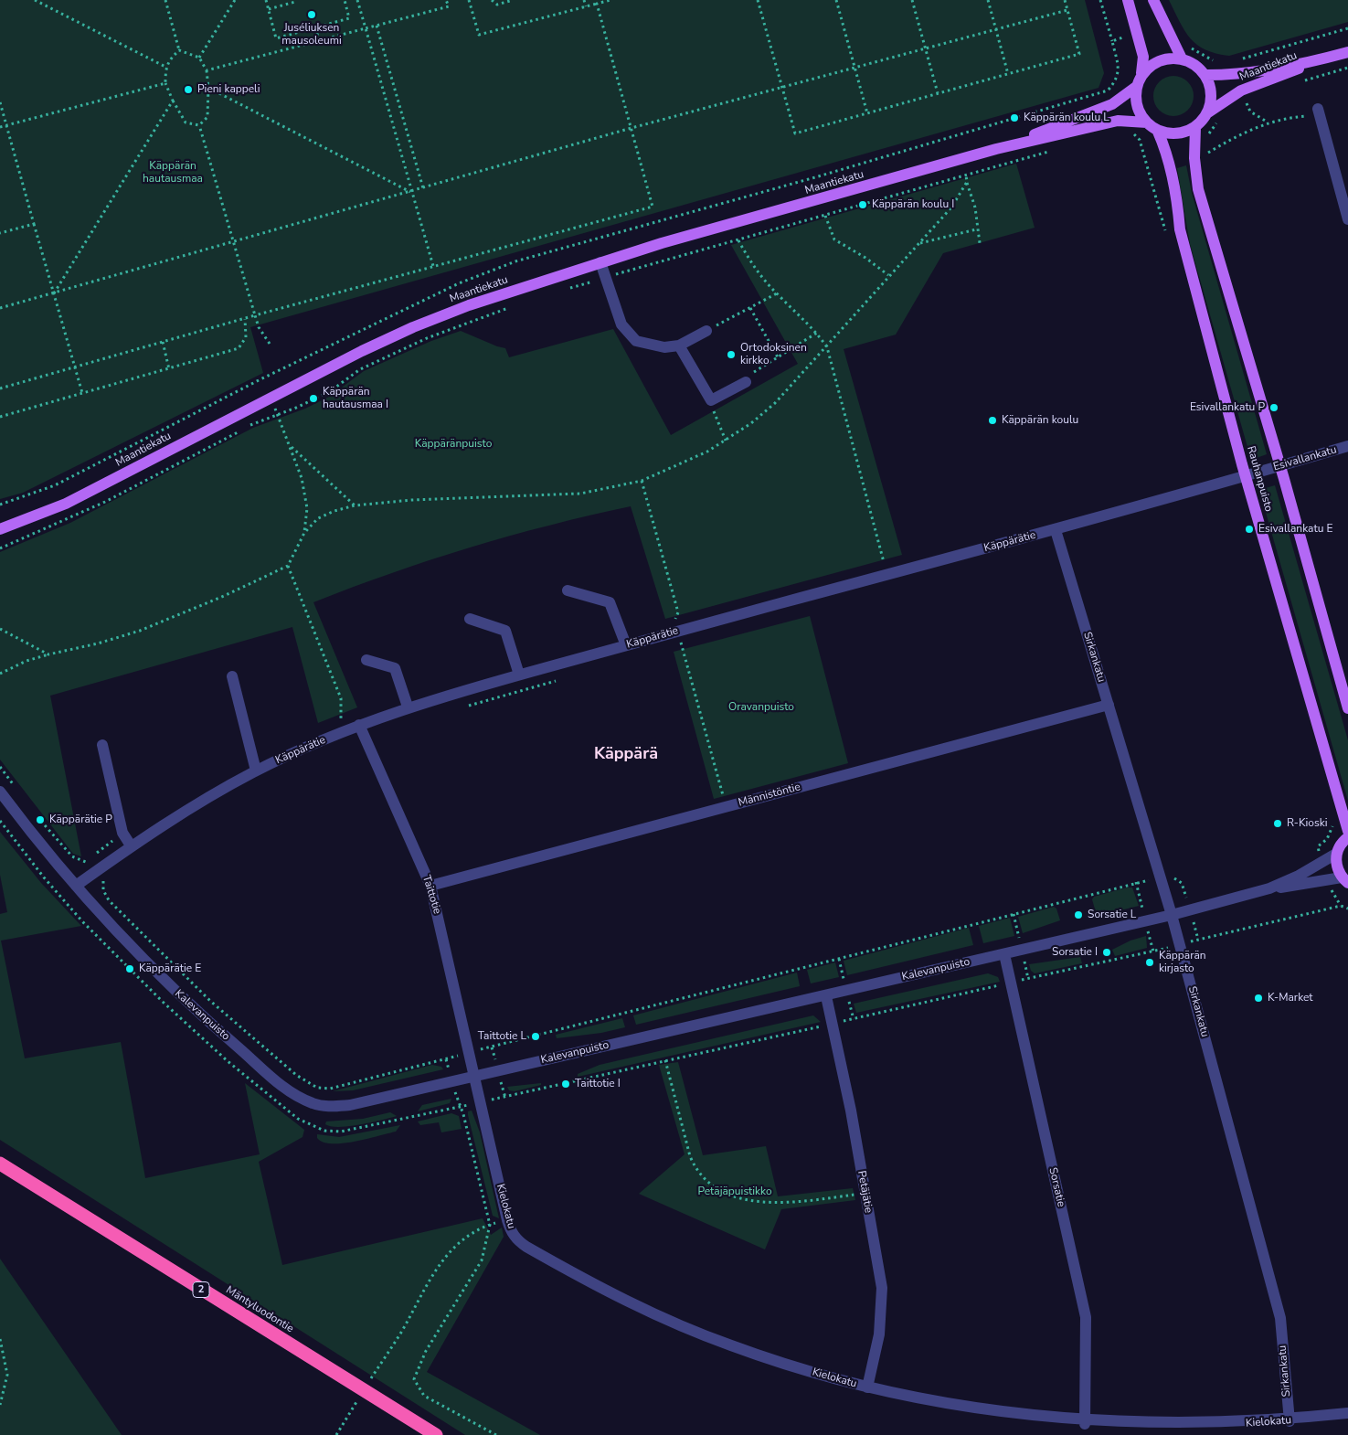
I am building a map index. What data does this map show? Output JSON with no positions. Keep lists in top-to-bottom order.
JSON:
{
  "streets": {
    "highway": ["2", "Mäntyluodontie"],
    "main road": ["Maantiekatu", "Rauhanpuisto"],
    "street": [
      "Esivallankatu",
      "Käppärätie",
      "Sirkankatu",
      "Männistöntie",
      "Taittotie",
      "Kalevanpuisto",
      "Sorsatie",
      "Petäjätie",
      "Kielokatu"
    ]
  },
  "crossings": [
    ["Maantiekatu", "Rauhanpuisto"],
    ["Esivallankatu", "Rauhanpuisto"],
    ["Esivallankatu", "Käppärätie"],
    ["Rauhanpuisto", "Käppärätie"],
    ["Käppärätie", "Sirkankatu"],
    ["Käppärätie", "Taittotie"],
    ["Käppärätie", "Kalevanpuisto"],
    ["Sirkankatu", "Männistöntie"],
    ["Sirkankatu", "Kalevanpuisto"],
    ["Sirkankatu", "Kielokatu"],
    ["Männistöntie", "Taittotie"],
    ["Taittotie", "Kalevanpuisto"],
    ["Taittotie", "Kielokatu"],
    ["Kalevanpuisto", "Sorsatie"],
    ["Kalevanpuisto", "Petäjätie"],
    ["Kalevanpuisto", "Kielokatu"],
    ["Sorsatie", "Kielokatu"],
    ["Petäjätie", "Kielokatu"]
  ],
  "districts": ["Käppärä"],
  "parks": [
    "Käppärän hautausmaa",
    "Käppäränpuisto",
    "Oravanpuisto",
    "Petäjäpuistikko"
  ],
  "places": [
    "Juséliuksen mausoleumi",
    "Pieni kappeli",
    "Käppärän koulu L",
    "Käppärän koulu I",
    "Ortodoksinen kirkko",
    "Käppärän hautausmaa I",
    "Esivallankatu P",
    "Käppärän koulu",
    "Esivallankatu E",
    "Käppärätie P",
    "R-Kioski",
    "Sorsatie L",
    "Sorsatie I",
    "Käppärän kirjasto",
    "Käppärätie E",
    "K-Market",
    "Taittotie L",
    "Taittotie I"
  ]
}
